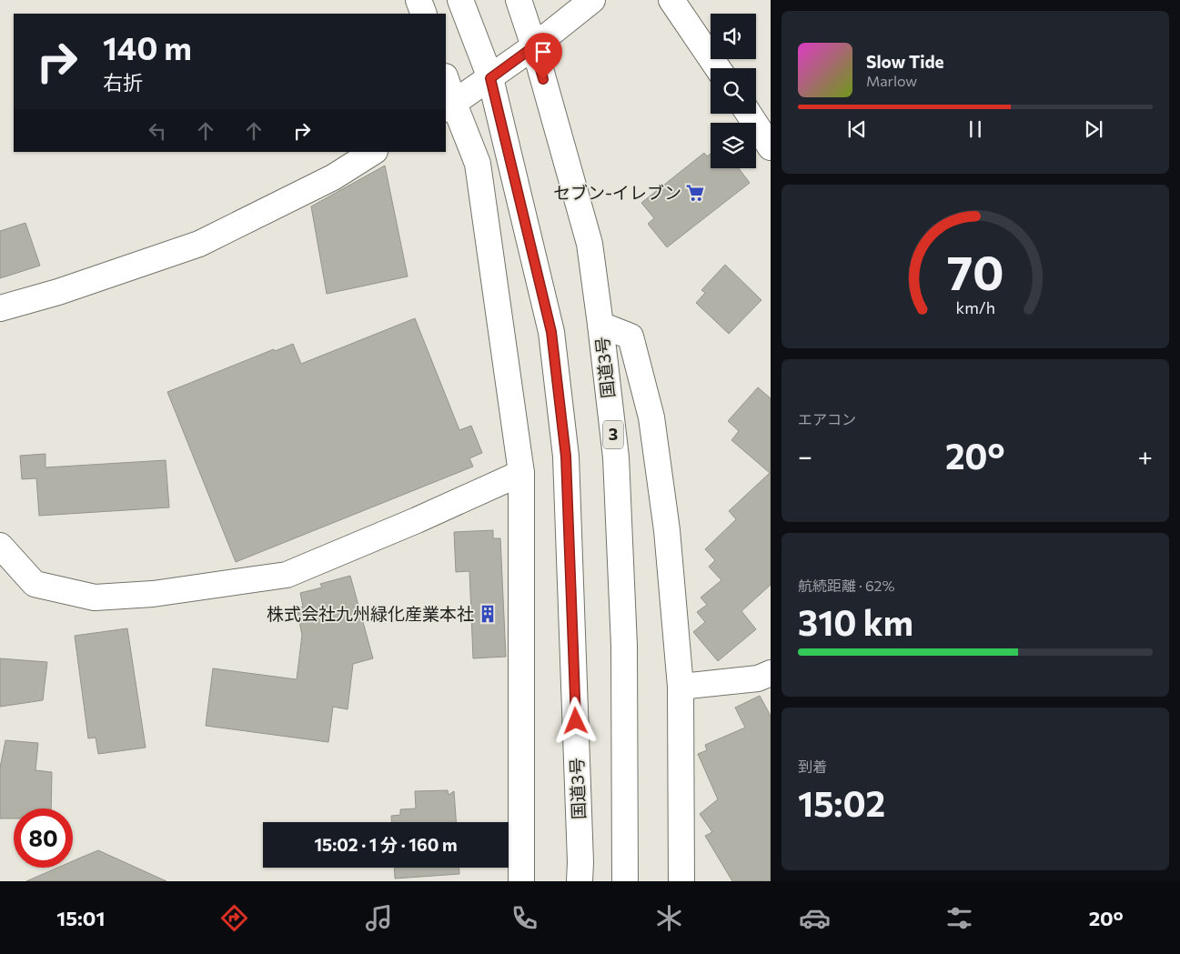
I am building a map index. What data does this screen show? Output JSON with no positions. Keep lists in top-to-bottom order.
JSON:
{
  "streets": {
    "main road": ["国道3号", "3"]
  },
  "places": {
    "supermarket": ["セブン-イレブン"],
    "building": ["株式会社九州緑化産業本社"]
  },
  "page": {
    "turn": ["140 m", "右折"],
    "song": ["Slow Tide", "Marlow"],
    "tile": [
      "エアコン",
      ["航続距離 · 62%", "310 km"],
      ["到着", "15:02"]
    ],
    "heat": ["−", "20°", "+"],
    "limit": "80",
    "trip": "15:02 · 1 分 · 160 m",
    "tabs": ["15:01", "20°"],
    "gauge": ["70", "km/h"]
  }
}
